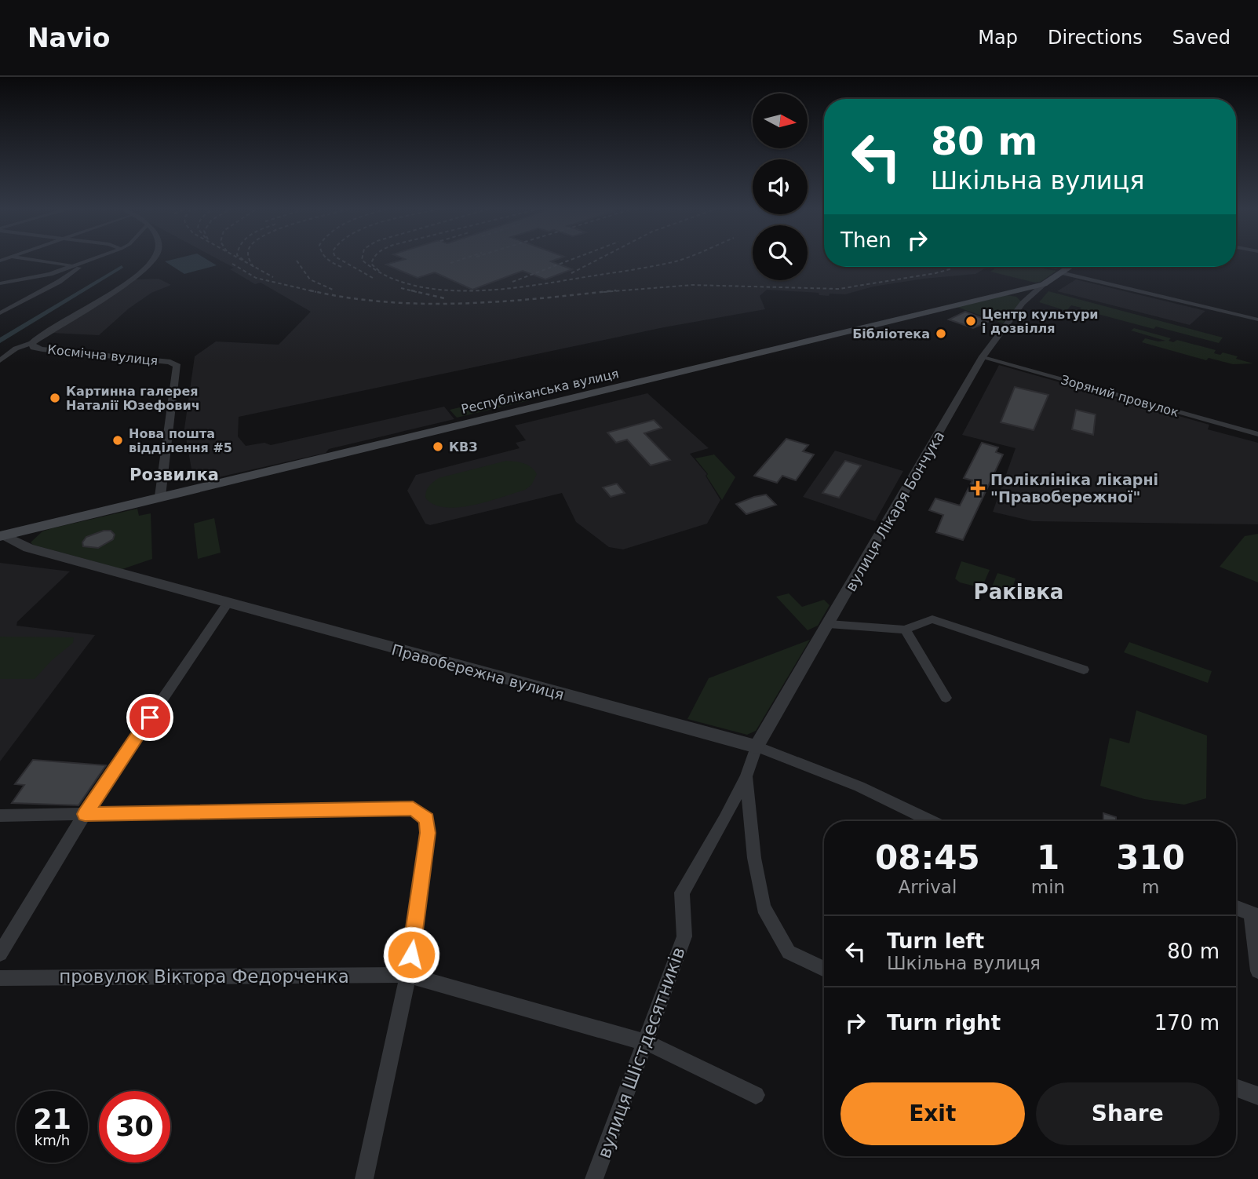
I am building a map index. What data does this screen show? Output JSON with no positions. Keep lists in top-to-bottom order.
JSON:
{
  "streets": {
    "main road": ["Республіканська вулиця"],
    "street": [
      "Космічна вулиця",
      "Зоряний провулок",
      "вулиця Лікаря Бончука",
      "Правобережна вулиця",
      "провулок Віктора Федорченка",
      "вулиця Шістдесятників"
    ]
  },
  "crossings": [
    ["Космічна вулиця", "Республіканська вулиця"],
    ["Республіканська вулиця", "вулиця Лікаря Бончука"],
    ["Республіканська вулиця", "Правобережна вулиця"],
    ["Зоряний провулок", "вулиця Лікаря Бончука"],
    ["вулиця Лікаря Бончука", "Правобережна вулиця"],
    ["вулиця Лікаря Бончука", "вулиця Шістдесятників"],
    ["Правобережна вулиця", "вулиця Шістдесятників"],
    ["провулок Віктора Федорченка", "вулиця Шістдесятників"]
  ],
  "districts": ["Розвилка", "Раківка"],
  "places": {
    "other": [
      "Центр культури і дозвілля",
      "Бібліотека",
      "Картинна галерея Наталії Юзефович",
      "Нова пошта відділення #5",
      "КВЗ"
    ],
    "health": ["Поліклініка лікарні \"Правобережної\""]
  },
  "north": "right",
  "page": {
    "header": "Navio",
    "nav": ["Map", "Directions", "Saved"],
    "turn": ["80 m", "Шкільна вулиця"],
    "then": "Then",
    "eta": [
      "08:45",
      "Arrival",
      "1",
      "min",
      "310",
      "m"
    ],
    "list": [
      {
        "name": "Turn left",
        "note": "Шкільна вулиця",
        "value": "80 m"
      },
      {
        "name": "Turn right",
        "value": "170 m"
      }
    ],
    "buttons": ["Exit", "Share"],
    "speed": "21 km/h",
    "limit": "30"
  }
}
